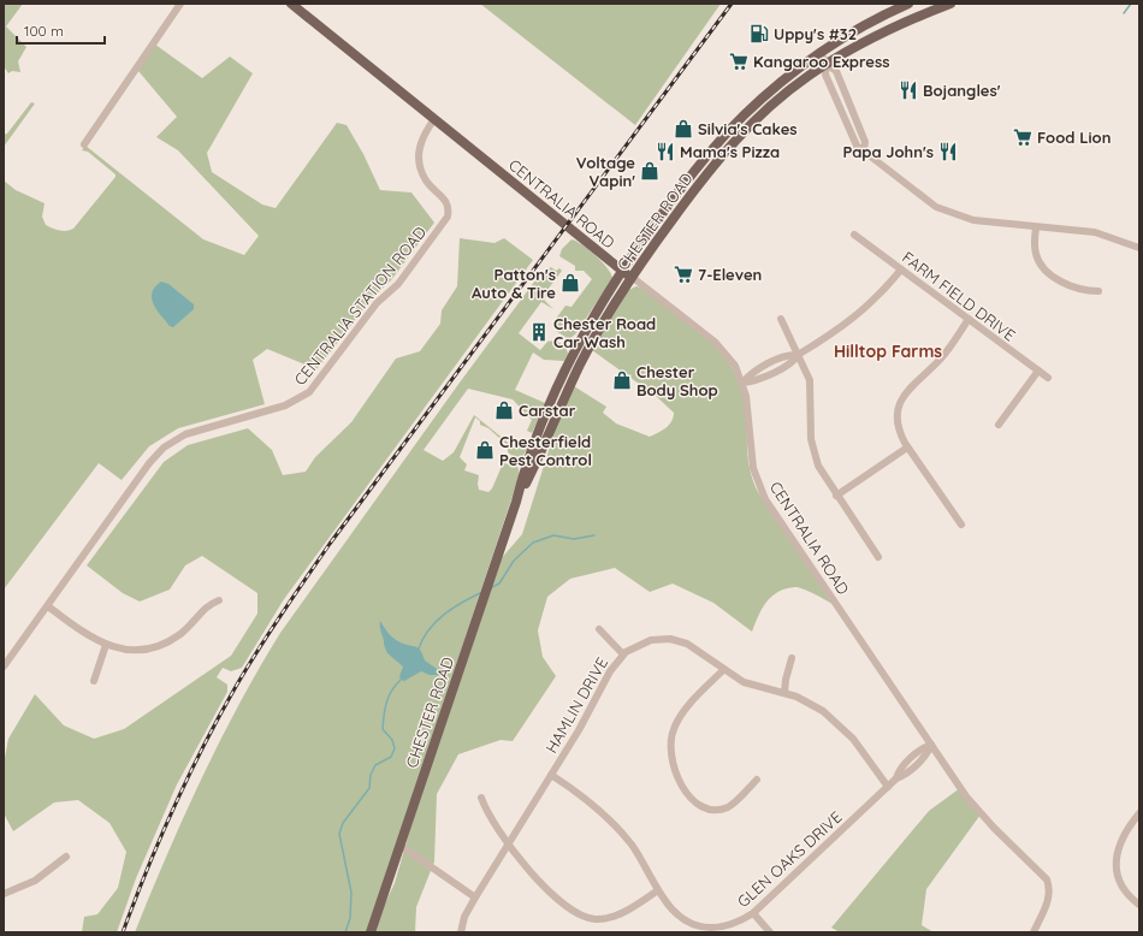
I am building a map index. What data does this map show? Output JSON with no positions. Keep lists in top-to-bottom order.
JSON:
{
  "streets": {
    "main road": ["CENTRALIA ROAD", "CHESTER ROAD"],
    "street": [
      "FARM FIELD DRIVE",
      "CENTRALIA STATION ROAD",
      "HAMLIN DRIVE",
      "GLEN OAKS DRIVE"
    ]
  },
  "crossings": [
    ["CENTRALIA ROAD", "CHESTER ROAD"],
    ["CENTRALIA ROAD", "CENTRALIA STATION ROAD"],
    ["CENTRALIA ROAD", "GLEN OAKS DRIVE"],
    ["HAMLIN DRIVE", "GLEN OAKS DRIVE"]
  ],
  "districts": ["Hilltop Farms"],
  "places": {
    "fuel station": ["Uppy's #32"],
    "supermarket": ["Kangaroo Express", "Food Lion", "7-Eleven"],
    "restaurant": ["Bojangles'", "Mama's Pizza", "Papa John's"],
    "shop": [
      "Silvia's Cakes",
      "Voltage Vapin'",
      "Patton's Auto & Tire",
      "Chester Body Shop",
      "Carstar",
      "Chesterfield Pest Control"
    ],
    "building": ["Chester Road Car Wash"]
  },
  "scale_bar": "100 m"
}
